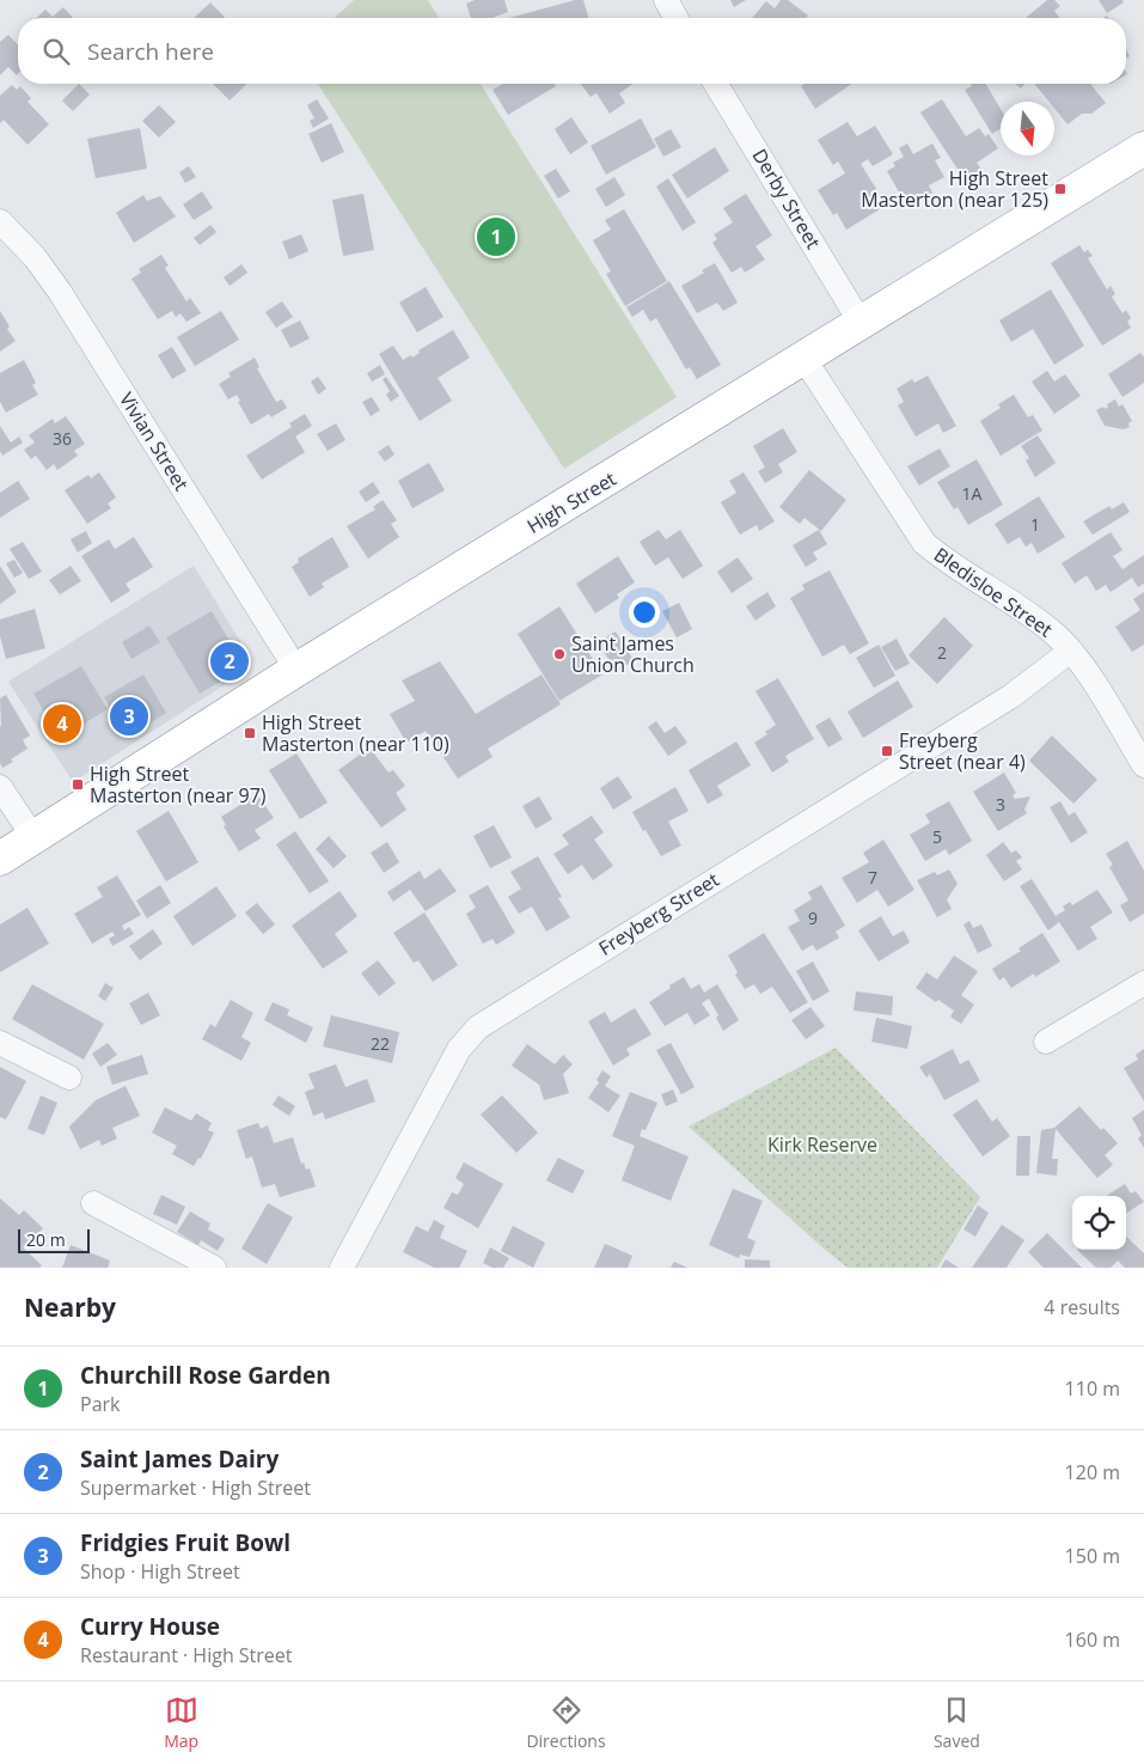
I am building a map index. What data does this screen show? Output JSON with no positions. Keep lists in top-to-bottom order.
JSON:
{
  "streets": {
    "highway": ["High Street"],
    "street": [
      "Derby Street",
      "Vivian Street",
      "Bledisloe Street",
      "Freyberg Street"
    ]
  },
  "crossings": [
    ["Derby Street", "High Street"],
    ["Vivian Street", "High Street"],
    ["High Street", "Bledisloe Street"],
    ["Bledisloe Street", "Freyberg Street"]
  ],
  "parks": ["Kirk Reserve"],
  "places": {
    "transit": [
      "High Street Masterton (near 125)",
      "High Street Masterton (near 110)",
      "Freyberg Street (near 4)",
      "High Street Masterton (near 97)"
    ],
    "other": ["Saint James Union Church"]
  },
  "house_numbers": [
    "36",
    "1A",
    "1",
    "2",
    "3",
    "5",
    "7",
    "9",
    "22"
  ],
  "scale_bar": "20 m",
  "north": "bottom",
  "page": {
    "search": "Search here",
    "pins": [
      "1",
      "2",
      "3",
      "4"
    ],
    "scale": "20 m",
    "heading": ["Nearby", "4 results"],
    "list": [
      {
        "mark": "1",
        "name": "Churchill Rose Garden",
        "note": "Park",
        "value": "110 m"
      },
      {
        "mark": "2",
        "name": "Saint James Dairy",
        "note": "Supermarket · High Street",
        "value": "120 m"
      },
      {
        "mark": "3",
        "name": "Fridgies Fruit Bowl",
        "note": "Shop · High Street",
        "value": "150 m"
      },
      {
        "mark": "4",
        "name": "Curry House",
        "note": "Restaurant · High Street",
        "value": "160 m"
      }
    ],
    "nav": ["Map", "Directions", "Saved"]
  }
}
